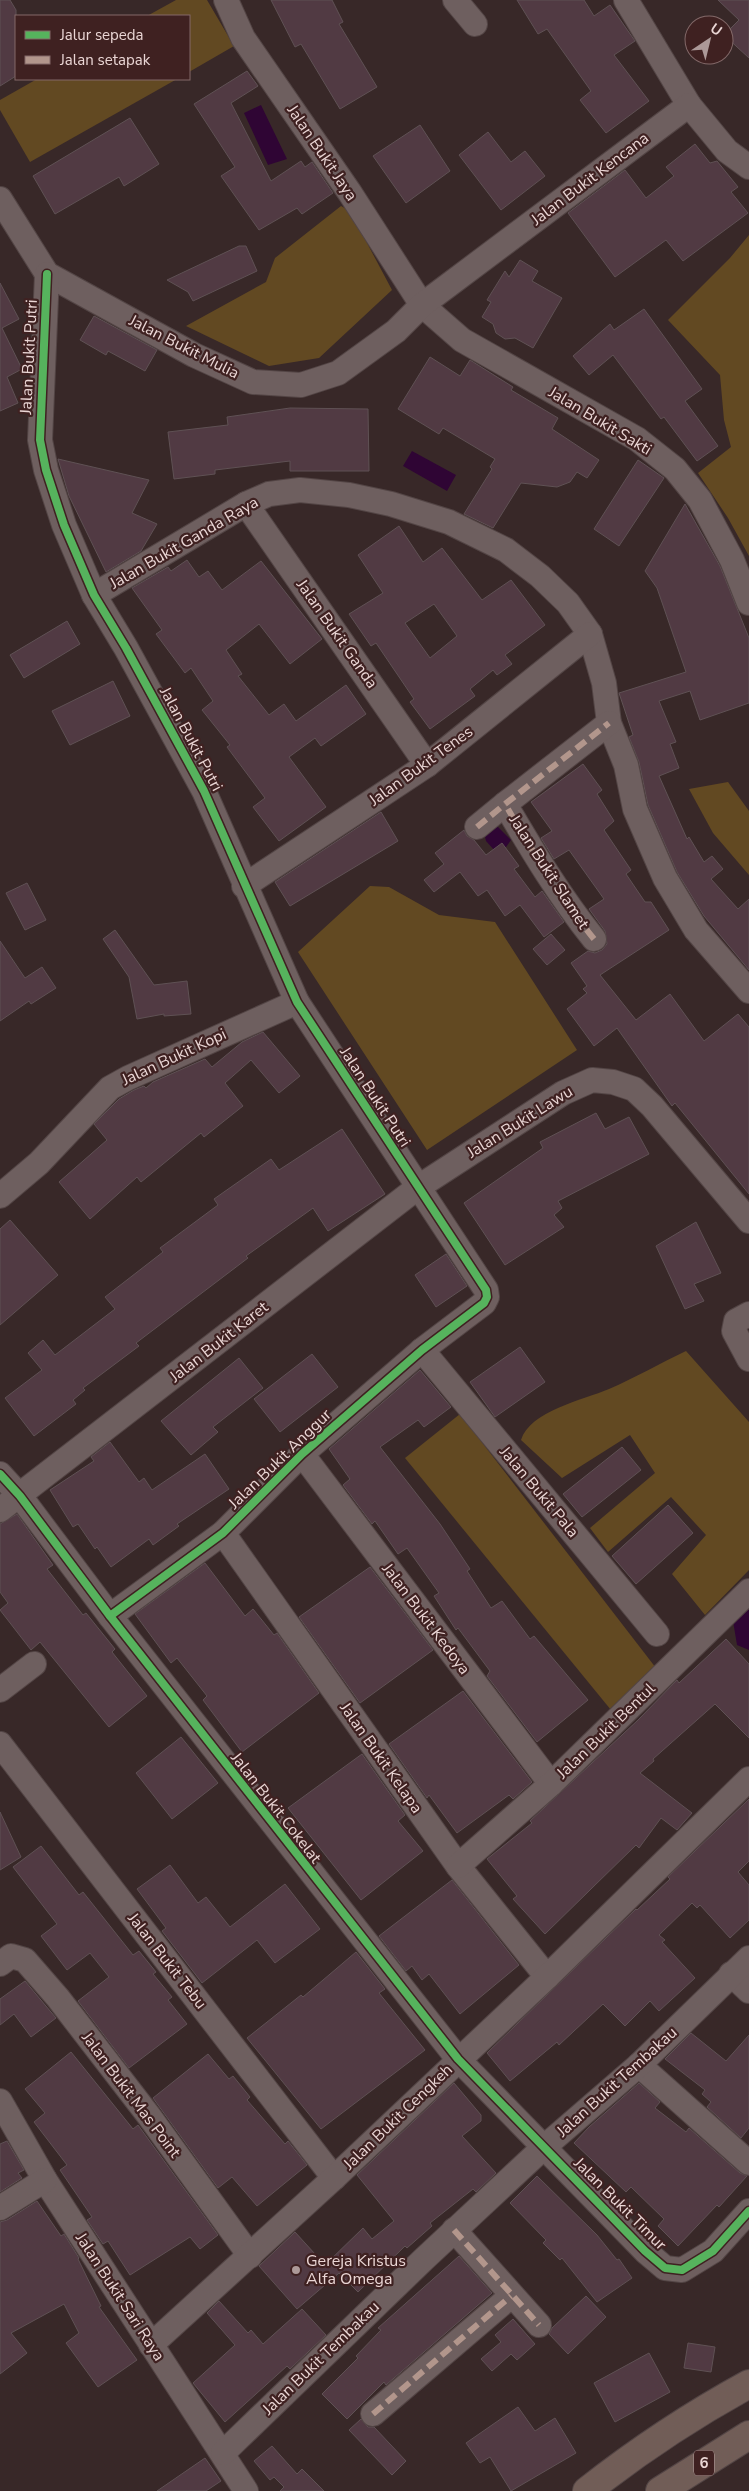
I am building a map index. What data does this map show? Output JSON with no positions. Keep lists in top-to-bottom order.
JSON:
{
  "streets": {
    "highway": ["6"],
    "street": [
      "Jalan Bukit Jaya",
      "Jalan Bukit Kencana",
      "Jalan Bukit Mulia",
      "Jalan Bukit Putri",
      "Jalan Bukit Sakti",
      "Jalan Bukit Ganda Raya",
      "Jalan Bukit Ganda",
      "Jalan Bukit Tenes",
      "Jalan Bukit Slamet",
      "Jalan Bukit Kopi",
      "Jalan Bukit Lawu",
      "Jalan Bukit Karet",
      "Jalan Bukit Anggur",
      "Jalan Bukit Pala",
      "Jalan Bukit Kedoya",
      "Jalan Bukit Bentul",
      "Jalan Bukit Kelapa",
      "Jalan Bukit Cokelat",
      "Jalan Bukit Tebu",
      "Jalan Bukit Tembakau",
      "Jalan Bukit Mas Point",
      "Jalan Bukit Cengkeh",
      "Jalan Bukit Timur",
      "Jalan Bukit Sari Raya"
    ]
  },
  "crossings": [
    ["Jalan Bukit Jaya", "Jalan Bukit Kencana"],
    ["Jalan Bukit Jaya", "Jalan Bukit Mulia"],
    ["Jalan Bukit Jaya", "Jalan Bukit Sakti"],
    ["Jalan Bukit Kencana", "Jalan Bukit Mulia"],
    ["Jalan Bukit Kencana", "Jalan Bukit Sakti"],
    ["Jalan Bukit Mulia", "Jalan Bukit Putri"],
    ["Jalan Bukit Mulia", "Jalan Bukit Sakti"],
    ["Jalan Bukit Putri", "Jalan Bukit Ganda Raya"],
    ["Jalan Bukit Putri", "Jalan Bukit Tenes"],
    ["Jalan Bukit Putri", "Jalan Bukit Kopi"],
    ["Jalan Bukit Putri", "Jalan Bukit Lawu"],
    ["Jalan Bukit Putri", "Jalan Bukit Karet"],
    ["Jalan Bukit Putri", "Jalan Bukit Anggur"],
    ["Jalan Bukit Ganda Raya", "Jalan Bukit Ganda"],
    ["Jalan Bukit Ganda Raya", "Jalan Bukit Tenes"],
    ["Jalan Bukit Ganda Raya", "Jalan Bukit Slamet"],
    ["Jalan Bukit Ganda", "Jalan Bukit Tenes"],
    ["Jalan Bukit Lawu", "Jalan Bukit Karet"],
    ["Jalan Bukit Karet", "Jalan Bukit Cokelat"],
    ["Jalan Bukit Anggur", "Jalan Bukit Pala"],
    ["Jalan Bukit Anggur", "Jalan Bukit Kedoya"],
    ["Jalan Bukit Anggur", "Jalan Bukit Kelapa"],
    ["Jalan Bukit Anggur", "Jalan Bukit Cokelat"],
    ["Jalan Bukit Kedoya", "Jalan Bukit Bentul"],
    ["Jalan Bukit Bentul", "Jalan Bukit Kelapa"],
    ["Jalan Bukit Kelapa", "Jalan Bukit Cengkeh"],
    ["Jalan Bukit Cokelat", "Jalan Bukit Tembakau"],
    ["Jalan Bukit Cokelat", "Jalan Bukit Cengkeh"],
    ["Jalan Bukit Cokelat", "Jalan Bukit Timur"],
    ["Jalan Bukit Tebu", "Jalan Bukit Cengkeh"],
    ["Jalan Bukit Tembakau", "Jalan Bukit Timur"],
    ["Jalan Bukit Tembakau", "Jalan Bukit Sari Raya"],
    ["Jalan Bukit Mas Point", "Jalan Bukit Cengkeh"],
    ["Jalan Bukit Cengkeh", "Jalan Bukit Sari Raya"]
  ],
  "places": ["Gereja Kristus Alfa Omega"],
  "legend": ["Jalur sepeda", "Jalan setapak"],
  "north": "top right"
}
